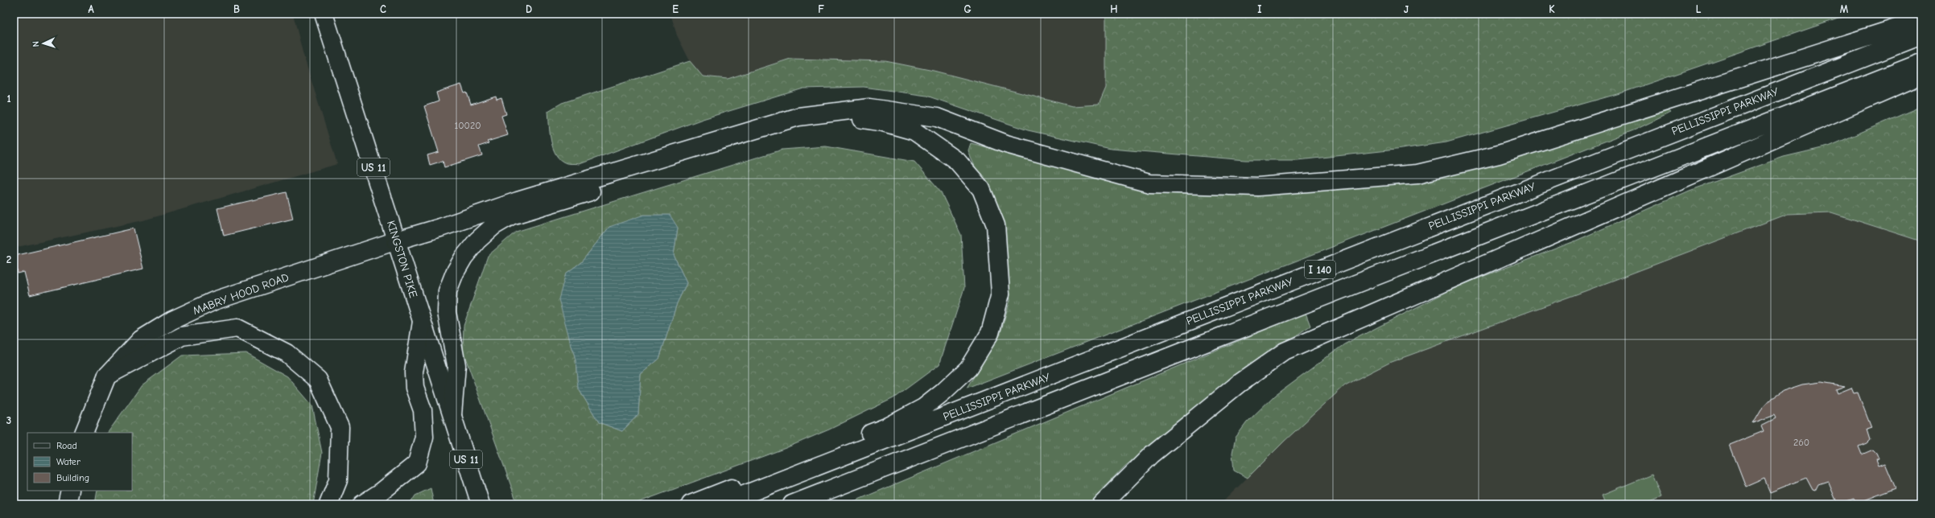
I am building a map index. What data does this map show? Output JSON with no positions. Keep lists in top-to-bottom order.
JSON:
{
  "streets": {
    "main road": [
      "PELLISSIPPI PARKWAY",
      "US 11",
      "KINGSTON PIKE",
      "I 140",
      "MABRY HOOD ROAD"
    ]
  },
  "crossings": [
    ["KINGSTON PIKE", "MABRY HOOD ROAD"]
  ],
  "house_numbers": ["10020", "260"],
  "legend": ["Road", "Water", "Building"],
  "north": "left",
  "grid": {
    "columns": [
      "A",
      "B",
      "C",
      "D",
      "E",
      "F",
      "G",
      "H",
      "I",
      "J",
      "K",
      "L",
      "M"
    ],
    "rows": ["1", "2", "3"]
  }
}
